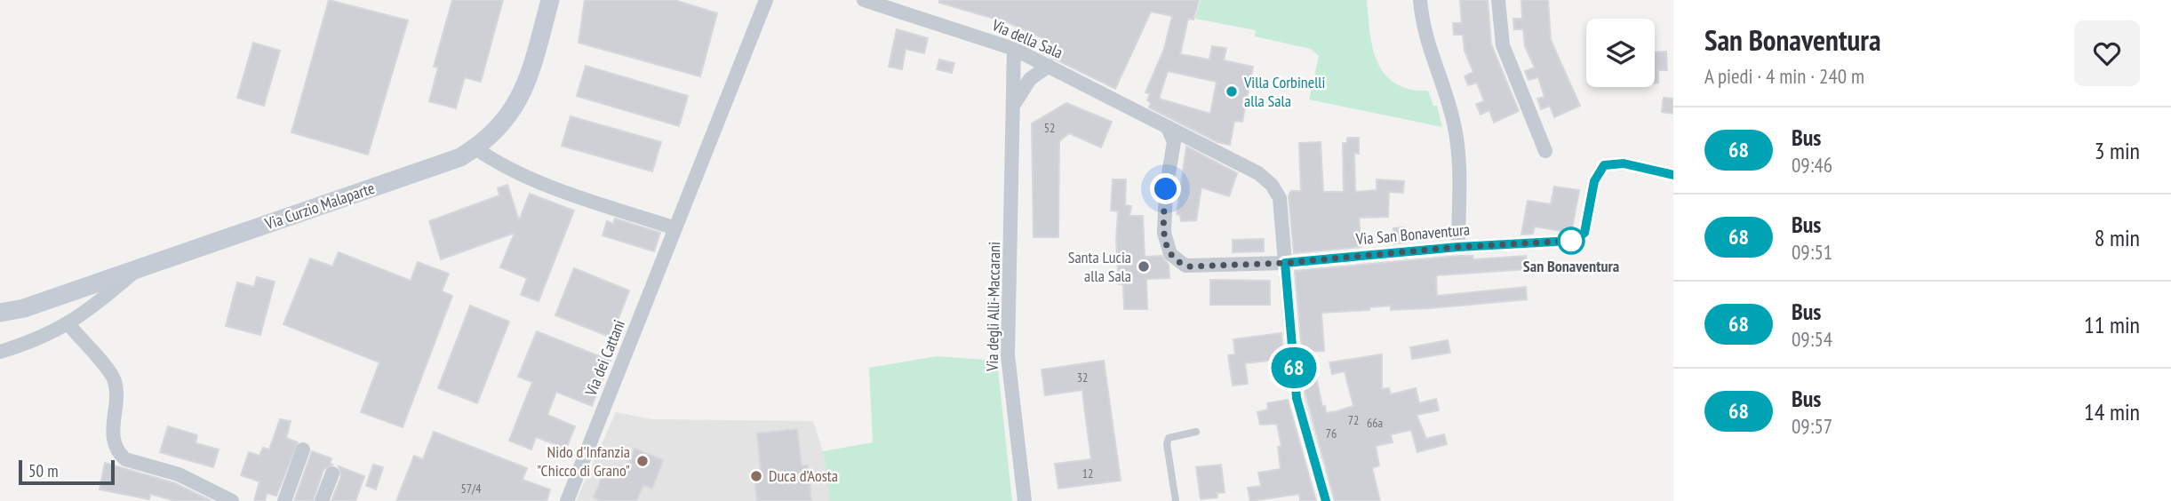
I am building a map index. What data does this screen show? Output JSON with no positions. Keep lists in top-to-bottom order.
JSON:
{
  "streets": {
    "street": [
      "Via della Sala",
      "Via Curzio Malaparte",
      "Via San Bonaventura",
      "Via degli Alli-Maccarani",
      "Via dei Cattani"
    ]
  },
  "crossings": [
    ["Via della Sala", "Via San Bonaventura"],
    ["Via della Sala", "Via degli Alli-Maccarani"]
  ],
  "places": [
    "Villa Corbinelli alla Sala",
    "San Bonaventura",
    "Santa Lucia alla Sala",
    "Nido d'Infanzia \"Chicco di Grano\"",
    "Duca d’Aosta"
  ],
  "lines": ["bus line 68"],
  "house_numbers": [
    "52",
    "32",
    "72",
    "66a",
    "76",
    "12",
    "57/4"
  ],
  "scale_bar": "50 m",
  "page": {
    "on_map": "68",
    "heading": ["San Bonaventura", "A piedi · 4 min · 240 m"],
    "list": [
      {
        "mark": "68",
        "name": "Bus",
        "note": "09:46",
        "value": "3 min"
      },
      {
        "mark": "68",
        "name": "Bus",
        "note": "09:51",
        "value": "8 min"
      },
      {
        "mark": "68",
        "name": "Bus",
        "note": "09:54",
        "value": "11 min"
      },
      {
        "mark": "68",
        "name": "Bus",
        "note": "09:57",
        "value": "14 min"
      }
    ],
    "scale": "50 m"
  }
}
